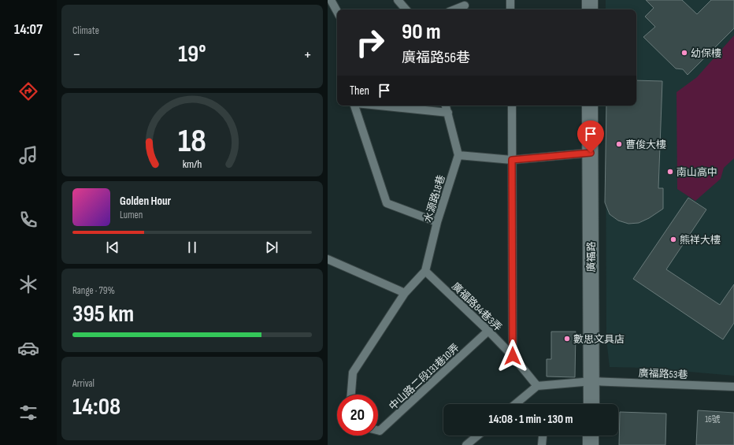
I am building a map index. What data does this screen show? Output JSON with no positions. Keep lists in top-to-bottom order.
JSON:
{
  "streets": {
    "street": ["廣福路"],
    "lane": [
      "水源路18巷",
      "廣福路84巷3弄",
      "廣福路53巷",
      "中山路二段131巷10弄"
    ]
  },
  "crossings": [
    ["水源路18巷", "廣福路84巷3弄"],
    ["廣福路", "廣福路53巷"],
    ["廣福路84巷3弄", "廣福路53巷"],
    ["廣福路84巷3弄", "中山路二段131巷10弄"]
  ],
  "places": [
    "幼保樓",
    "曹俊大樓",
    "南山高中",
    "熊祥大樓",
    "數思文具店"
  ],
  "house_numbers": ["16號"],
  "page": {
    "tabs": "14:07",
    "tile": [
      "Climate",
      ["Range · 79%", "395 km"],
      ["Arrival", "14:08"]
    ],
    "turn": ["90 m", "廣福路56巷"],
    "heat": ["−", "19°", "+"],
    "then": "Then",
    "song": ["Golden Hour", "Lumen"],
    "limit": "20",
    "trip": "14:08 · 1 min · 130 m",
    "gauge": ["18", "km/h"]
  }
}
